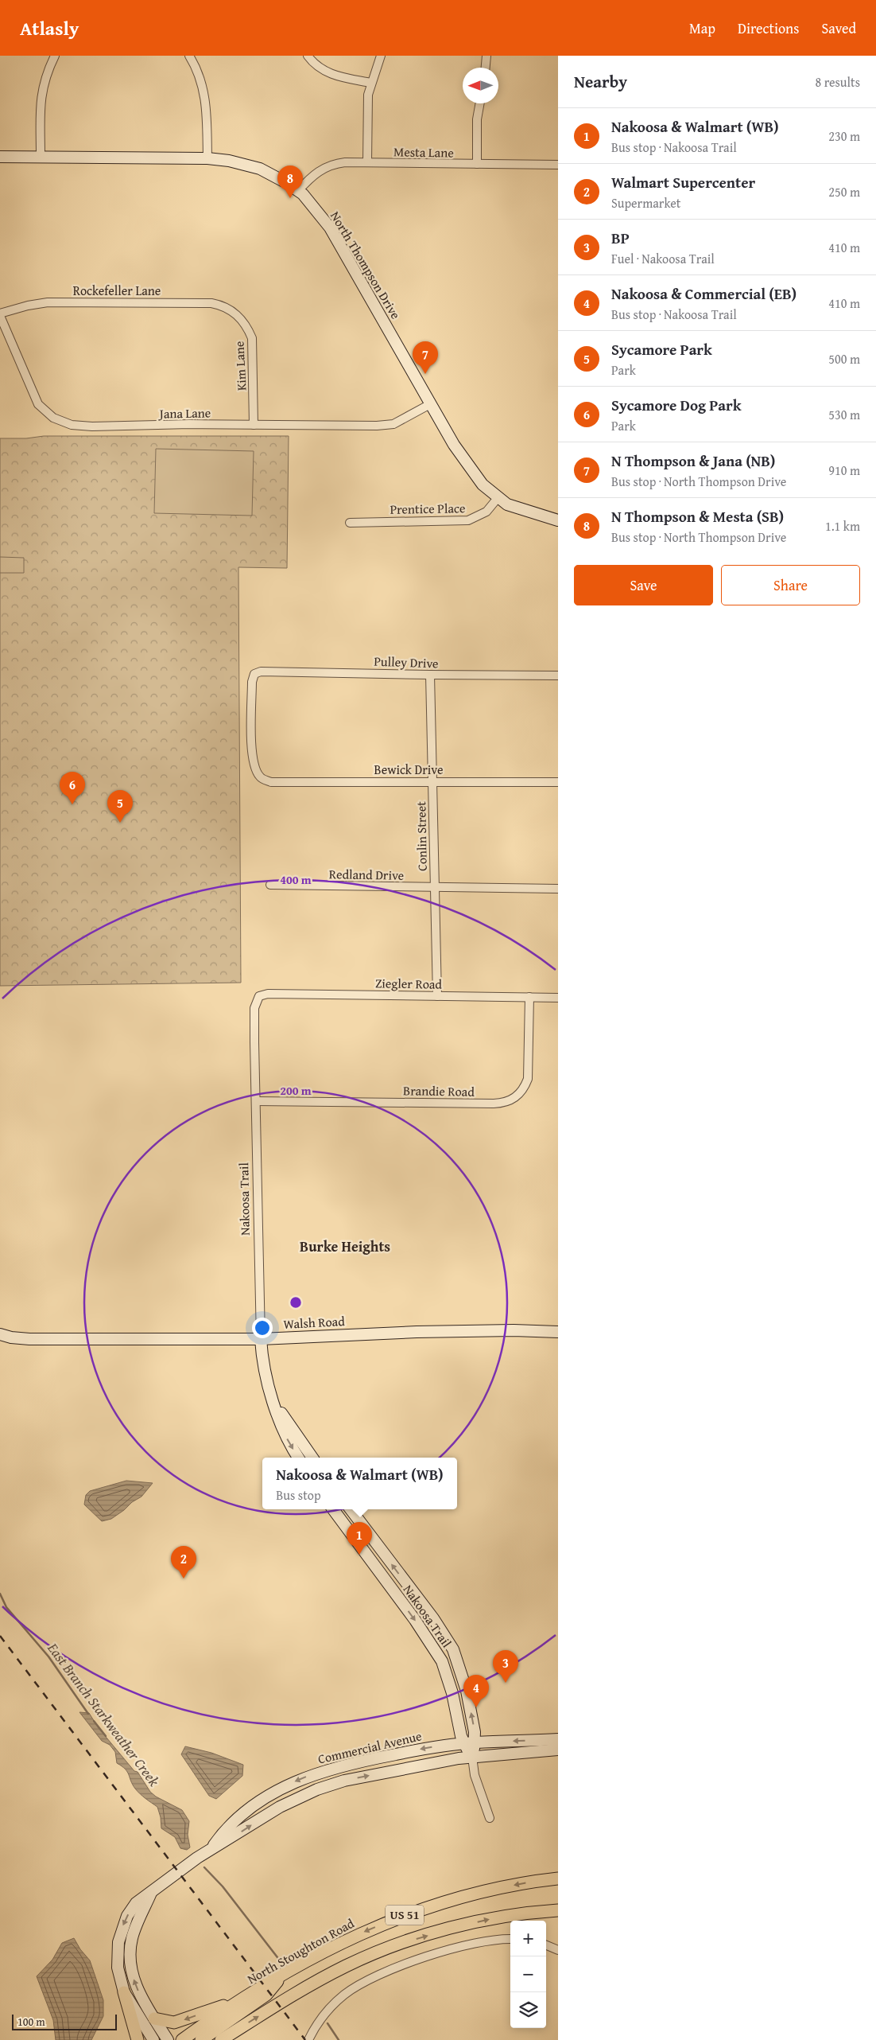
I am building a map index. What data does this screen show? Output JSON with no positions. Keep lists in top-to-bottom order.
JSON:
{
  "streets": {
    "main road": ["US 51", "North Stoughton Road"],
    "street": [
      "Mesta Lane",
      "North Thompson Drive",
      "Rockefeller Lane",
      "Kim Lane",
      "Jana Lane",
      "Prentice Place",
      "Pulley Drive",
      "Bewick Drive",
      "Conlin Street",
      "Redland Drive",
      "Ziegler Road",
      "Brandie Road",
      "Nakoosa Trail",
      "Walsh Road",
      "Commercial Avenue"
    ]
  },
  "crossings": [
    ["Mesta Lane", "North Thompson Drive"],
    ["North Thompson Drive", "Jana Lane"],
    ["North Thompson Drive", "Prentice Place"],
    ["Rockefeller Lane", "Kim Lane"],
    ["Rockefeller Lane", "Jana Lane"],
    ["Kim Lane", "Jana Lane"],
    ["Pulley Drive", "Bewick Drive"],
    ["Pulley Drive", "Conlin Street"],
    ["Bewick Drive", "Conlin Street"],
    ["Conlin Street", "Redland Drive"],
    ["Conlin Street", "Ziegler Road"],
    ["Ziegler Road", "Brandie Road"],
    ["Ziegler Road", "Nakoosa Trail"],
    ["Brandie Road", "Nakoosa Trail"],
    ["Nakoosa Trail", "Walsh Road"],
    ["Nakoosa Trail", "Commercial Avenue"]
  ],
  "districts": ["Burke Heights"],
  "water": ["East Branch Starkweather Creek"],
  "scale_bar": "100 m",
  "north": "left",
  "page": {
    "header": "Atlasly",
    "nav": ["Map", "Directions", "Saved"],
    "heading": ["Nearby", "8 results"],
    "list": [
      {
        "mark": "1",
        "name": "Nakoosa & Walmart (WB)",
        "note": "Bus stop · Nakoosa Trail",
        "value": "230 m"
      },
      {
        "mark": "2",
        "name": "Walmart Supercenter",
        "note": "Supermarket",
        "value": "250 m"
      },
      {
        "mark": "3",
        "name": "BP",
        "note": "Fuel · Nakoosa Trail",
        "value": "410 m"
      },
      {
        "mark": "4",
        "name": "Nakoosa & Commercial (EB)",
        "note": "Bus stop · Nakoosa Trail",
        "value": "410 m"
      },
      {
        "mark": "5",
        "name": "Sycamore Park",
        "note": "Park",
        "value": "500 m"
      },
      {
        "mark": "6",
        "name": "Sycamore Dog Park",
        "note": "Park",
        "value": "530 m"
      },
      {
        "mark": "7",
        "name": "N Thompson & Jana (NB)",
        "note": "Bus stop · North Thompson Drive",
        "value": "910 m"
      },
      {
        "mark": "8",
        "name": "N Thompson & Mesta (SB)",
        "note": "Bus stop · North Thompson Drive",
        "value": "1.1 km"
      }
    ],
    "pins": [
      "8",
      "7",
      "6",
      "5",
      "1",
      "2",
      "3",
      "4"
    ],
    "buttons": ["Save", "Share"],
    "popup": ["Nakoosa & Walmart (WB)", "Bus stop"],
    "map_buttons": ["+", "−"],
    "scale": "100 m"
  },
  "rings": ["400 m", "200 m"]
}
